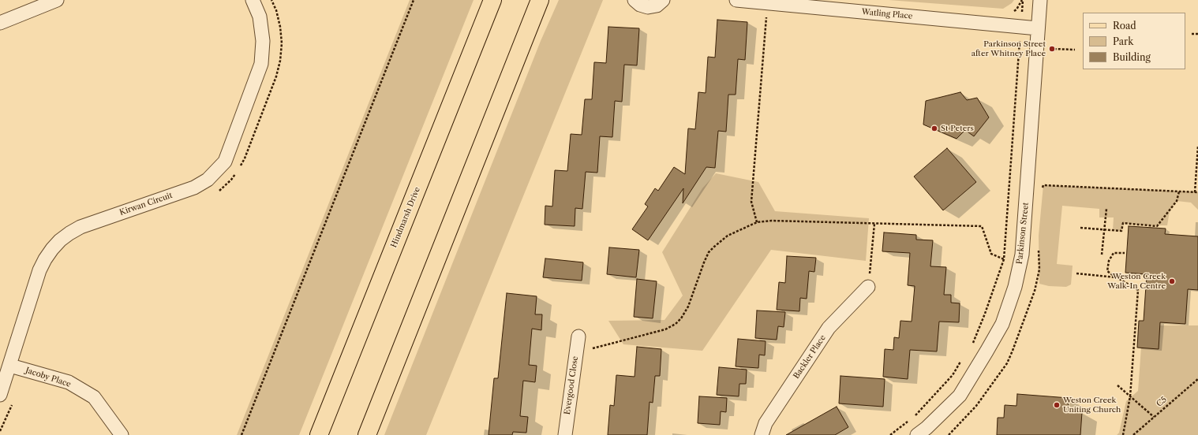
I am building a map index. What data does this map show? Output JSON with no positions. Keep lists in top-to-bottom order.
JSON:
{
  "streets": {
    "main road": ["Hindmarsh Drive"],
    "street": [
      "Watling Place",
      "Kirwan Circuit",
      "Parkinson Street",
      "Backler Place",
      "Jacoby Place",
      "Evergood Close"
    ],
    "path": ["C5"]
  },
  "crossings": [
    ["Watling Place", "Parkinson Street"],
    ["Kirwan Circuit", "Jacoby Place"]
  ],
  "places": [
    "Parkinson Street after Whitney Place",
    "St Peters",
    "Weston Creek Walk-In Centre",
    "Weston Creek Uniting Church"
  ],
  "legend": ["Road", "Park", "Building"]
}
